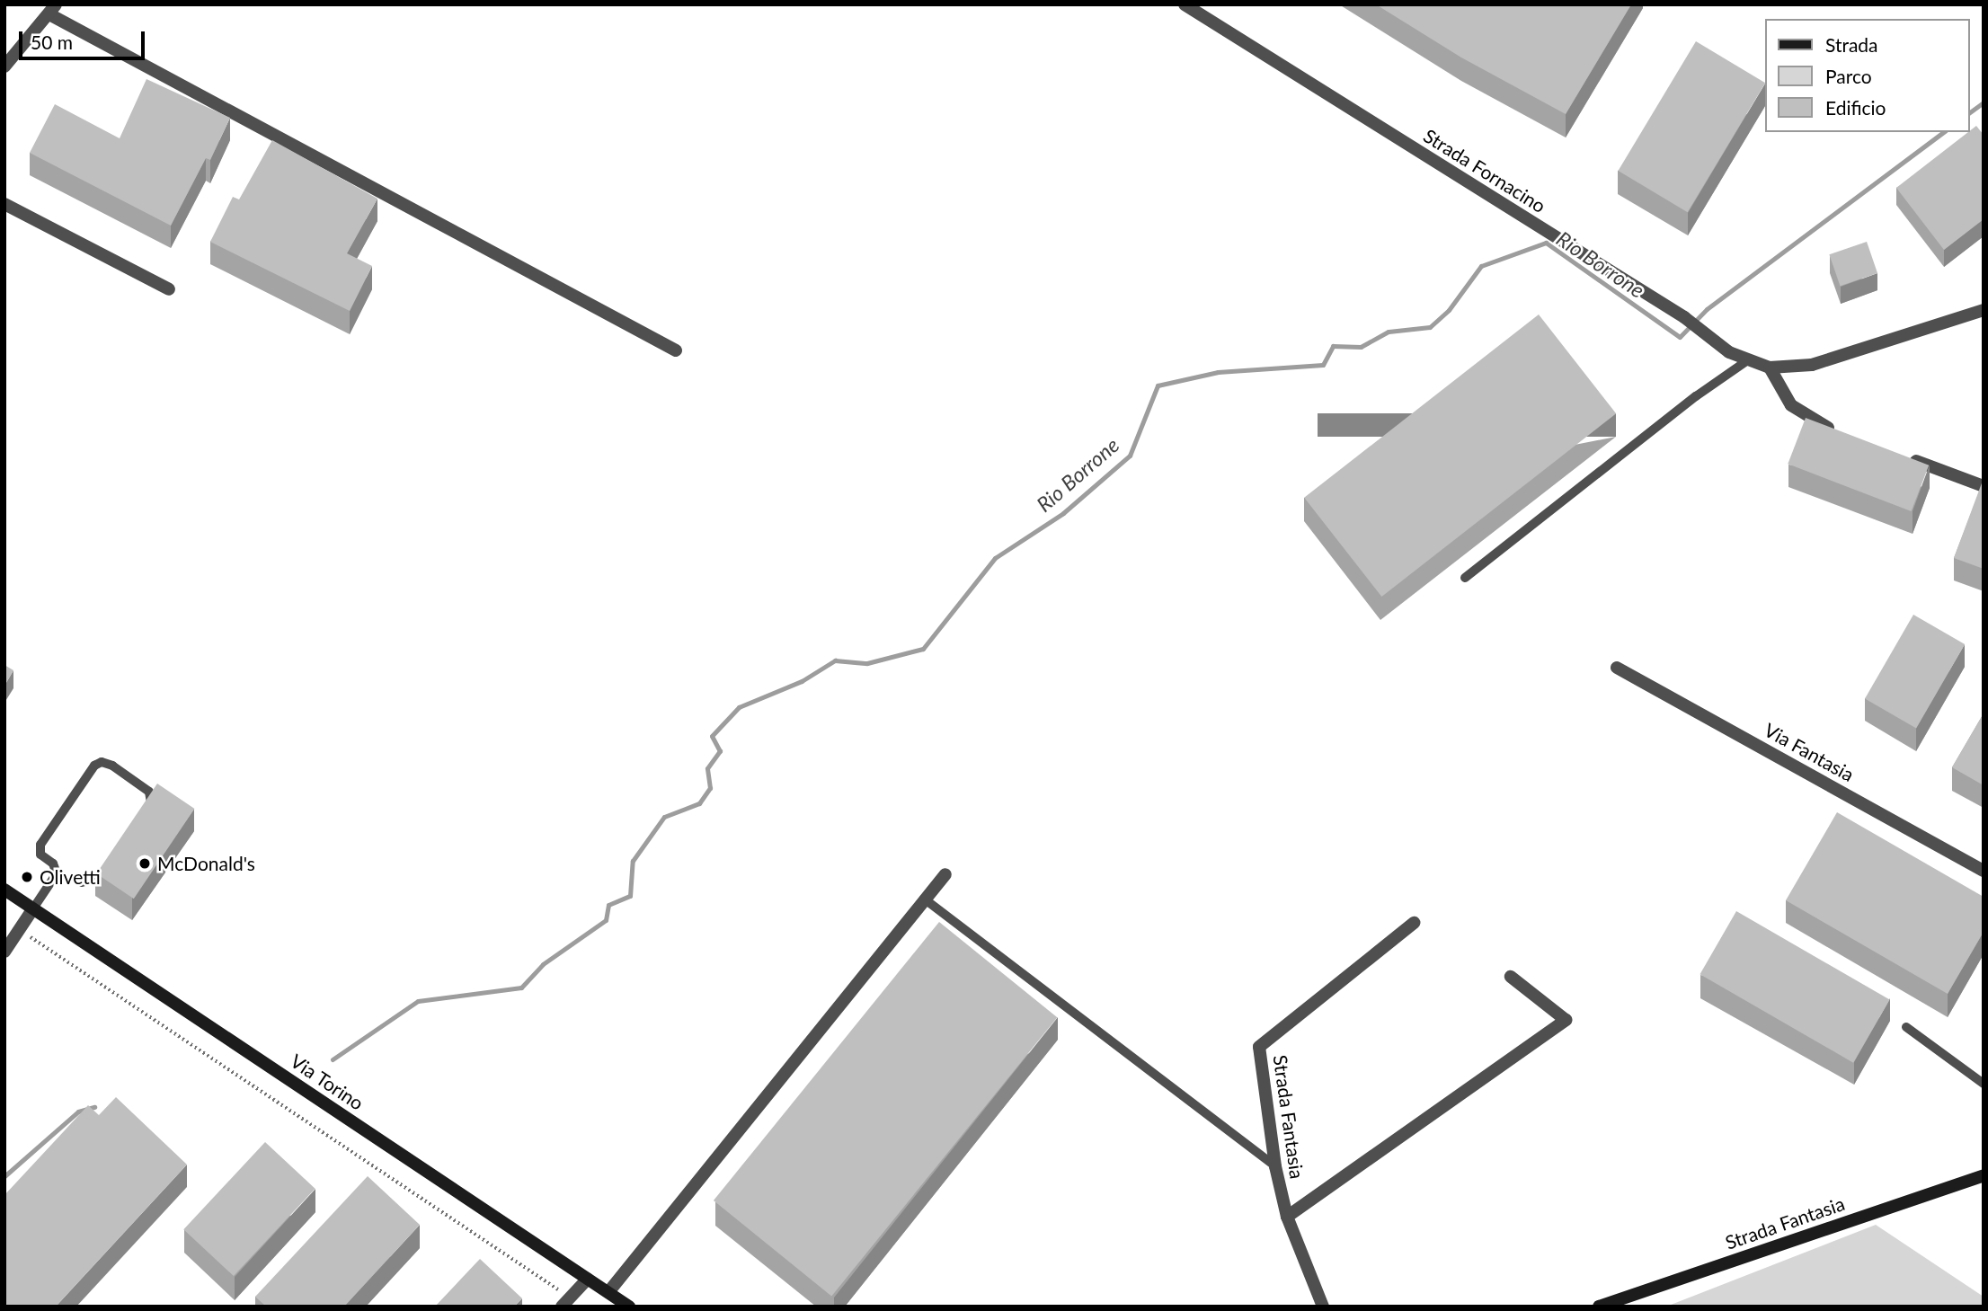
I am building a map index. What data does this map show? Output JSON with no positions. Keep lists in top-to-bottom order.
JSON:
{
  "streets": {
    "main road": ["Via Torino", "Strada Fantasia"],
    "street": ["Strada Fornacino", "Via Fantasia"]
  },
  "water": ["Rio Borrone"],
  "places": ["McDonald's", "Olivetti"],
  "legend": ["Strada", "Parco", "Edificio"],
  "scale_bar": "50 m"
}
